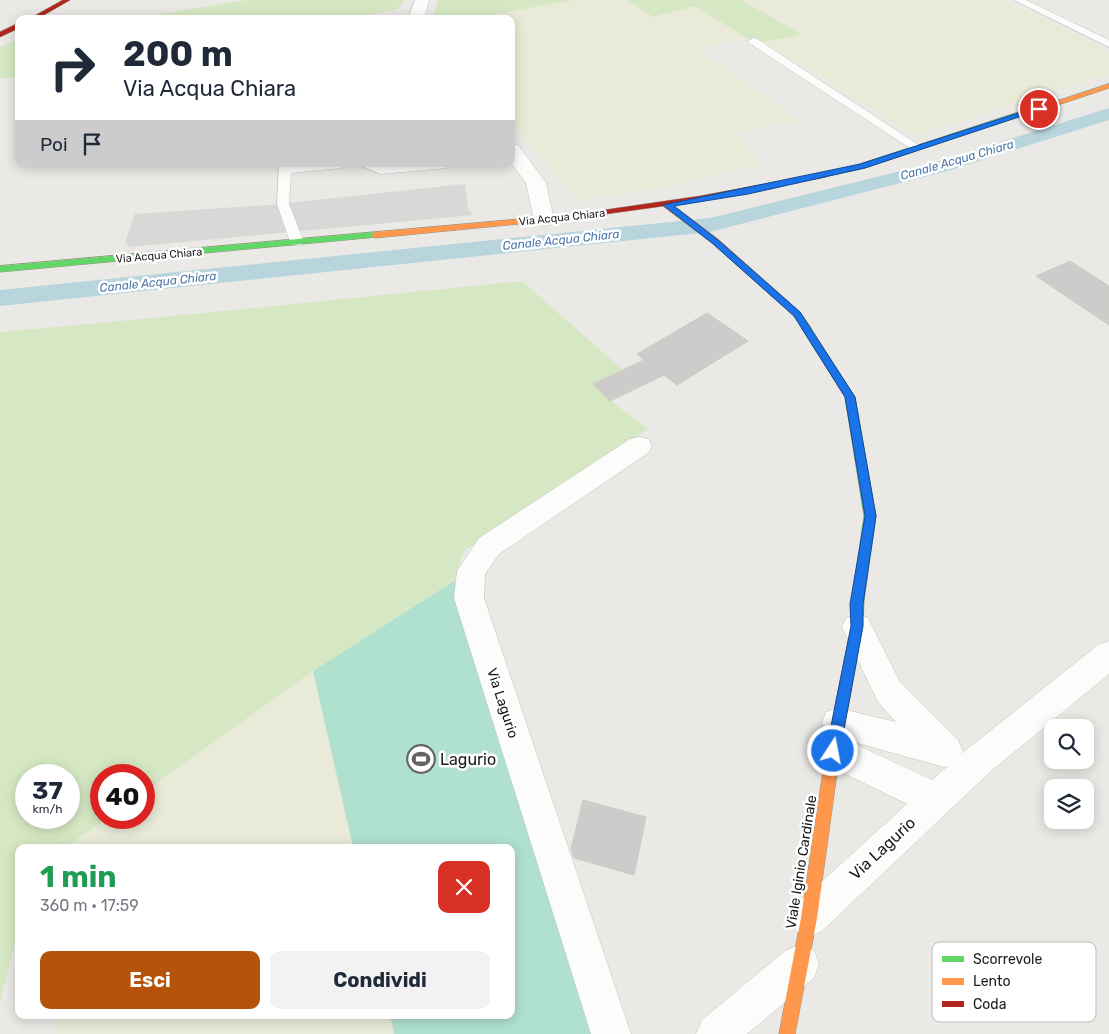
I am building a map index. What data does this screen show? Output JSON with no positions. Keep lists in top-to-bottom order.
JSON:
{
  "streets": {
    "street": ["Via Acqua Chiara", "Via Lagurio", "Viale Iginio Cardinale"]
  },
  "crossings": [
    ["Via Acqua Chiara", "Viale Iginio Cardinale"],
    ["Via Lagurio", "Viale Iginio Cardinale"]
  ],
  "water": ["Canale Acqua Chiara"],
  "places": {
    "sports": ["Lagurio"]
  },
  "legend": ["Scorrevole", "Lento", "Coda"],
  "page": {
    "turn": ["200 m", "Via Acqua Chiara"],
    "then": "Poi",
    "speed": "37 km/h",
    "limit": "40",
    "heading": ["1 min", "360 m · 17:59"],
    "buttons": ["Esci", "Condividi"]
  }
}
